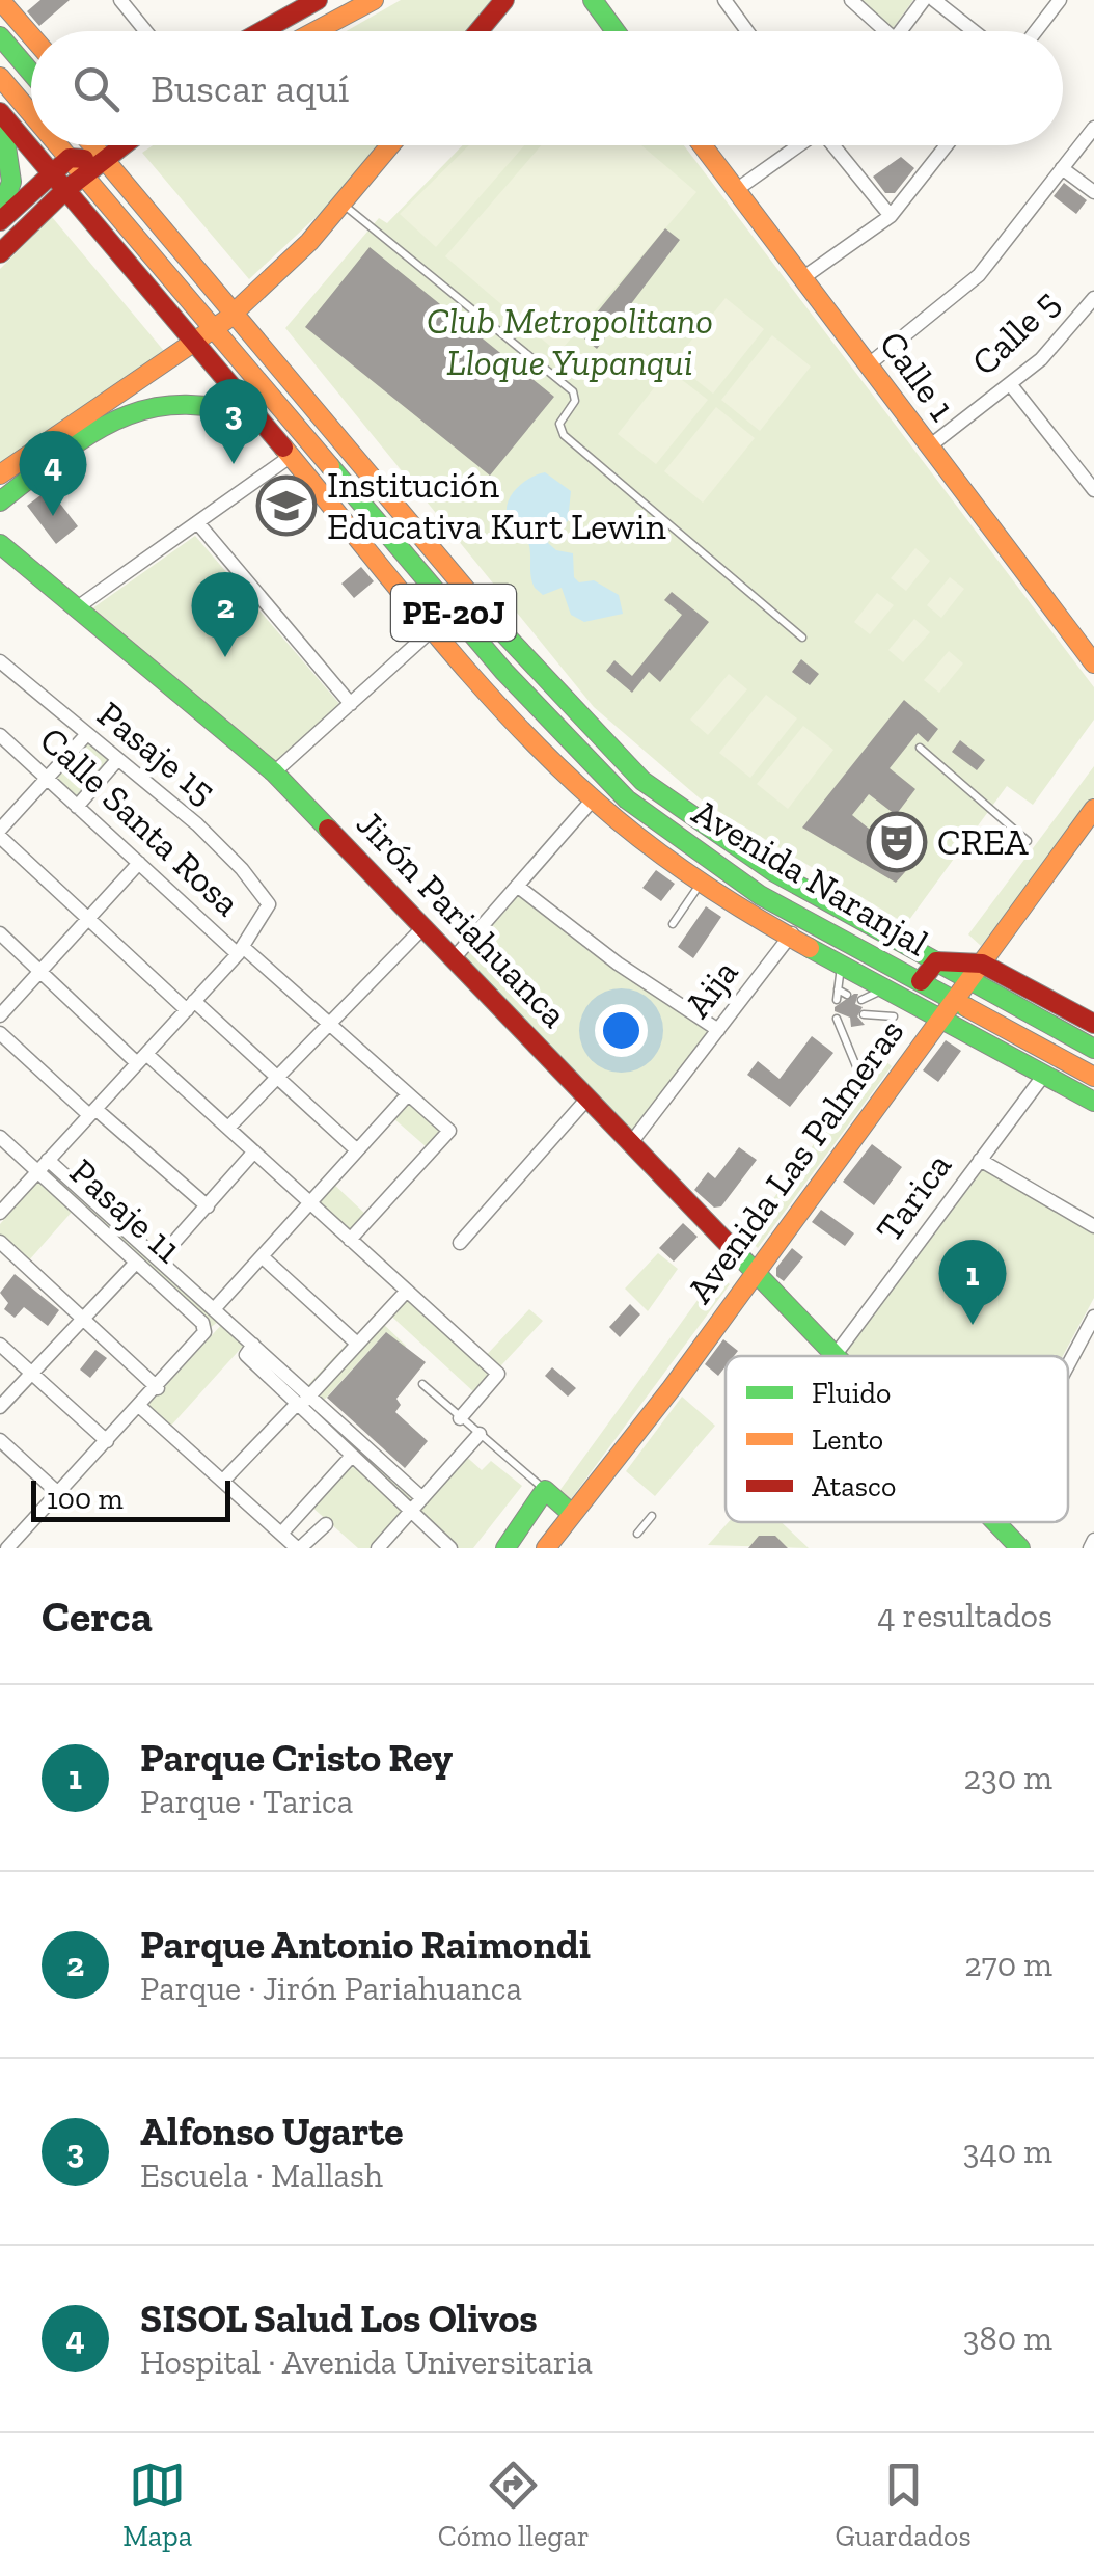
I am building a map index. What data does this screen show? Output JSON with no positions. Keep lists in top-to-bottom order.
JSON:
{
  "streets": {
    "main road": [
      "Calle 1",
      "PE-20J",
      "Avenida Naranjal",
      "Jirón Pariahuanca",
      "Avenida Las Palmeras"
    ],
    "street": [
      "Calle 5",
      "Pasaje 15",
      "Calle Santa Rosa",
      "Aija",
      "Tarica",
      "Pasaje 11"
    ]
  },
  "crossings": [
    ["Calle 5", "Calle 1"],
    ["Pasaje 15", "Calle Santa Rosa"],
    ["Avenida Naranjal", "Aija"],
    ["Avenida Naranjal", "Avenida Las Palmeras"],
    ["Avenida Naranjal", "Tarica"],
    ["Jirón Pariahuanca", "Aija"],
    ["Jirón Pariahuanca", "Avenida Las Palmeras"]
  ],
  "parks": ["Club Metropolitano Lloque Yupanqui"],
  "places": {
    "school or university": ["Institución Educativa Kurt Lewin"],
    "theatre": ["CREA"]
  },
  "legend": ["Fluido", "Lento", "Atasco"],
  "scale_bar": "100 m",
  "page": {
    "search": "Buscar aquí",
    "pins": [
      "3",
      "4",
      "2",
      "1"
    ],
    "scale": "100 m",
    "heading": ["Cerca", "4 resultados"],
    "list": [
      {
        "mark": "1",
        "name": "Parque Cristo Rey",
        "note": "Parque · Tarica",
        "value": "230 m"
      },
      {
        "mark": "2",
        "name": "Parque Antonio Raimondi",
        "note": "Parque · Jirón Pariahuanca",
        "value": "270 m"
      },
      {
        "mark": "3",
        "name": "Alfonso Ugarte",
        "note": "Escuela · Mallash",
        "value": "340 m"
      },
      {
        "mark": "4",
        "name": "SISOL Salud Los Olivos",
        "note": "Hospital · Avenida Universitaria",
        "value": "380 m"
      }
    ],
    "nav": ["Mapa", "Cómo llegar", "Guardados"]
  }
}
